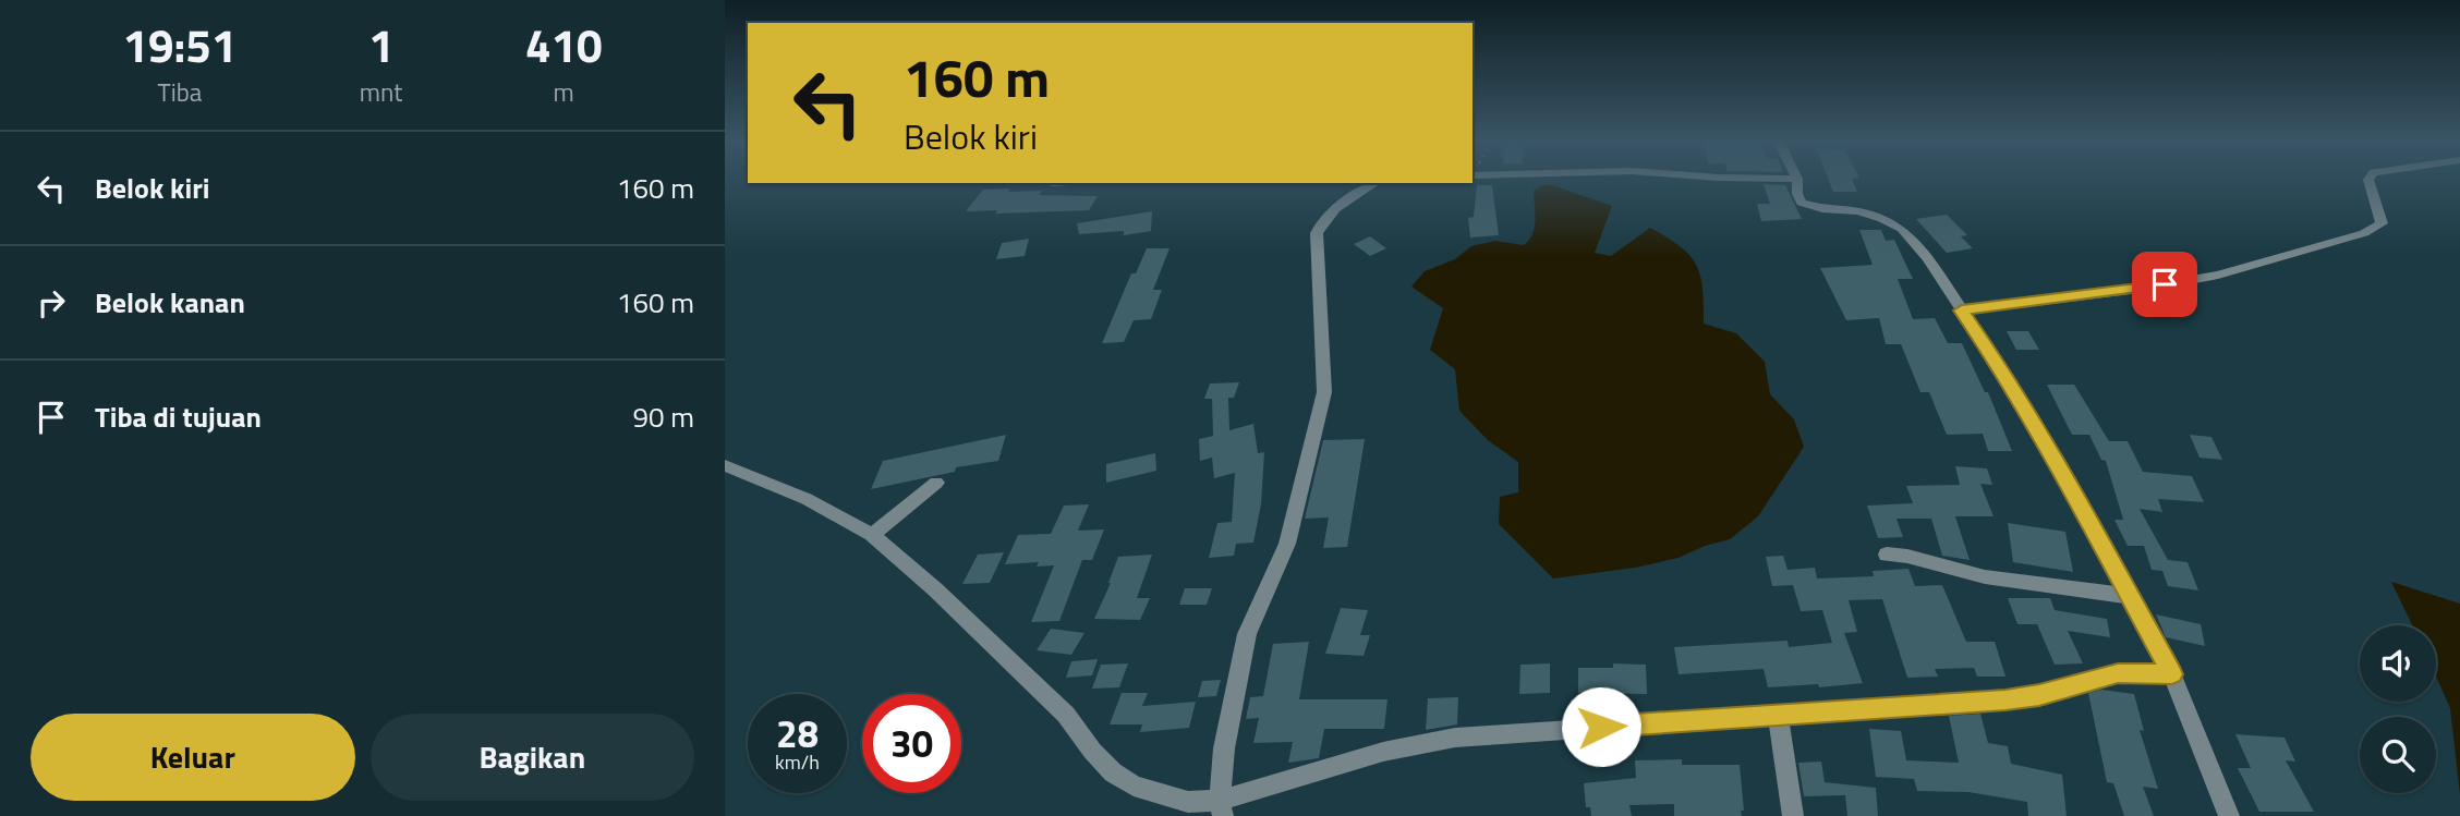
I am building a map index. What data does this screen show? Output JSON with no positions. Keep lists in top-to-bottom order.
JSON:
{
  "page": {
    "eta": [
      "19:51",
      "Tiba",
      "1",
      "mnt",
      "410",
      "m"
    ],
    "turn": ["160 m", "Belok kiri"],
    "list": [
      {
        "name": "Belok kiri",
        "value": "160 m"
      },
      {
        "name": "Belok kanan",
        "value": "160 m"
      },
      {
        "name": "Tiba di tujuan",
        "value": "90 m"
      }
    ],
    "speed": "28 km/h",
    "limit": "30",
    "buttons": ["Keluar", "Bagikan"]
  }
}
